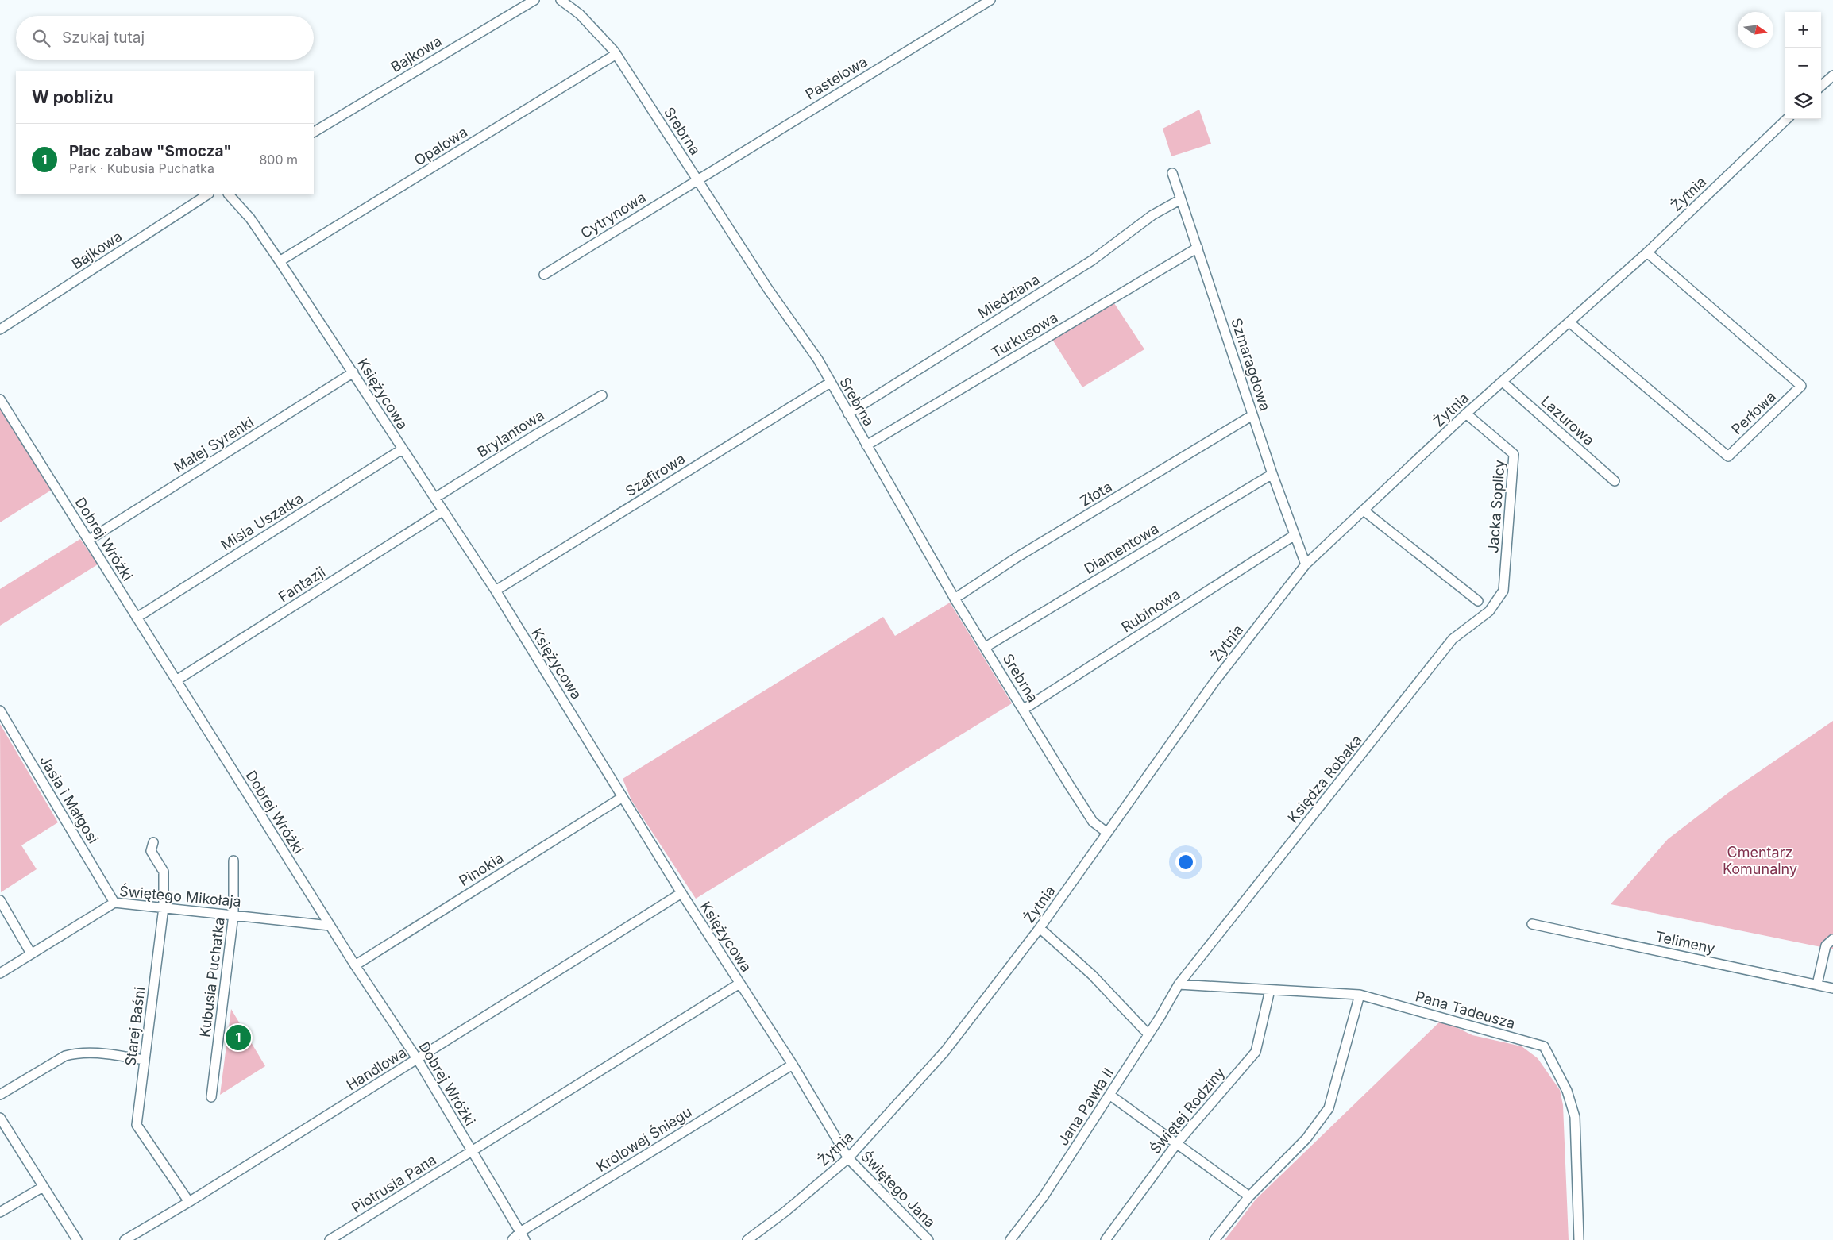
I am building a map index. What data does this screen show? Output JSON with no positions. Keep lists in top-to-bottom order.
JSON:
{
  "streets": {
    "street": [
      "Bajkowa",
      "Pastelowa",
      "Srebrna",
      "Opalowa",
      "Żytnia",
      "Cytrynowa",
      "Miedziana",
      "Turkusowa",
      "Szmaragdowa",
      "Księżycowa",
      "Perłowa",
      "Lazurowa",
      "Brylantowa",
      "Małej Syrenki",
      "Szafirowa",
      "Złota",
      "Jacka Soplicy",
      "Misia Uszatka",
      "Dobrej Wróżki",
      "Diamentowa",
      "Fantazji",
      "Rubinowa",
      "Księdza Robaka",
      "Jasia i Małgosi",
      "Pinokia",
      "Świętego Mikołaja",
      "Telimeny",
      "Kubusia Puchatka",
      "Pana Tadeusza",
      "Starej Baśni",
      "Handlowa",
      "Jana Pawła II",
      "Świętej Rodziny",
      "Królowej Śniegu",
      "Piotrusia Pana",
      "Świętego Jana"
    ]
  },
  "crossings": [
    ["Pastelowa", "Srebrna"],
    ["Pastelowa", "Cytrynowa"],
    ["Srebrna", "Opalowa"],
    ["Srebrna", "Żytnia"],
    ["Srebrna", "Cytrynowa"],
    ["Srebrna", "Miedziana"],
    ["Srebrna", "Turkusowa"],
    ["Srebrna", "Szafirowa"],
    ["Srebrna", "Złota"],
    ["Srebrna", "Diamentowa"],
    ["Srebrna", "Rubinowa"],
    ["Opalowa", "Księżycowa"],
    ["Żytnia", "Szmaragdowa"],
    ["Żytnia", "Księżycowa"],
    ["Żytnia", "Perłowa"],
    ["Żytnia", "Lazurowa"],
    ["Żytnia", "Jacka Soplicy"],
    ["Żytnia", "Świętego Jana"],
    ["Miedziana", "Szmaragdowa"],
    ["Turkusowa", "Szmaragdowa"],
    ["Szmaragdowa", "Złota"],
    ["Szmaragdowa", "Diamentowa"],
    ["Szmaragdowa", "Rubinowa"],
    ["Księżycowa", "Brylantowa"],
    ["Księżycowa", "Małej Syrenki"],
    ["Księżycowa", "Szafirowa"],
    ["Księżycowa", "Misia Uszatka"],
    ["Księżycowa", "Fantazji"],
    ["Księżycowa", "Pinokia"],
    ["Księżycowa", "Handlowa"],
    ["Księżycowa", "Królowej Śniegu"],
    ["Księżycowa", "Piotrusia Pana"],
    ["Księżycowa", "Świętego Jana"],
    ["Małej Syrenki", "Dobrej Wróżki"],
    ["Jacka Soplicy", "Księdza Robaka"],
    ["Misia Uszatka", "Dobrej Wróżki"],
    ["Dobrej Wróżki", "Fantazji"],
    ["Dobrej Wróżki", "Pinokia"],
    ["Dobrej Wróżki", "Świętego Mikołaja"],
    ["Dobrej Wróżki", "Handlowa"],
    ["Dobrej Wróżki", "Królowej Śniegu"],
    ["Dobrej Wróżki", "Piotrusia Pana"],
    ["Księdza Robaka", "Pana Tadeusza"],
    ["Księdza Robaka", "Jana Pawła II"],
    ["Jasia i Małgosi", "Świętego Mikołaja"],
    ["Świętego Mikołaja", "Kubusia Puchatka"],
    ["Świętego Mikołaja", "Starej Baśni"],
    ["Pana Tadeusza", "Jana Pawła II"],
    ["Pana Tadeusza", "Świętej Rodziny"],
    ["Starej Baśni", "Handlowa"]
  ],
  "parks": ["Cmentarz Komunalny"],
  "north": "right",
  "page": {
    "map_buttons": ["+", "−"],
    "search": "Szukaj tutaj",
    "heading": "W pobliżu",
    "list": [
      {
        "mark": "1",
        "name": "Plac zabaw \"Smocza\"",
        "note": "Park · Kubusia Puchatka",
        "value": "800 m"
      }
    ],
    "pins": "1"
  }
}
